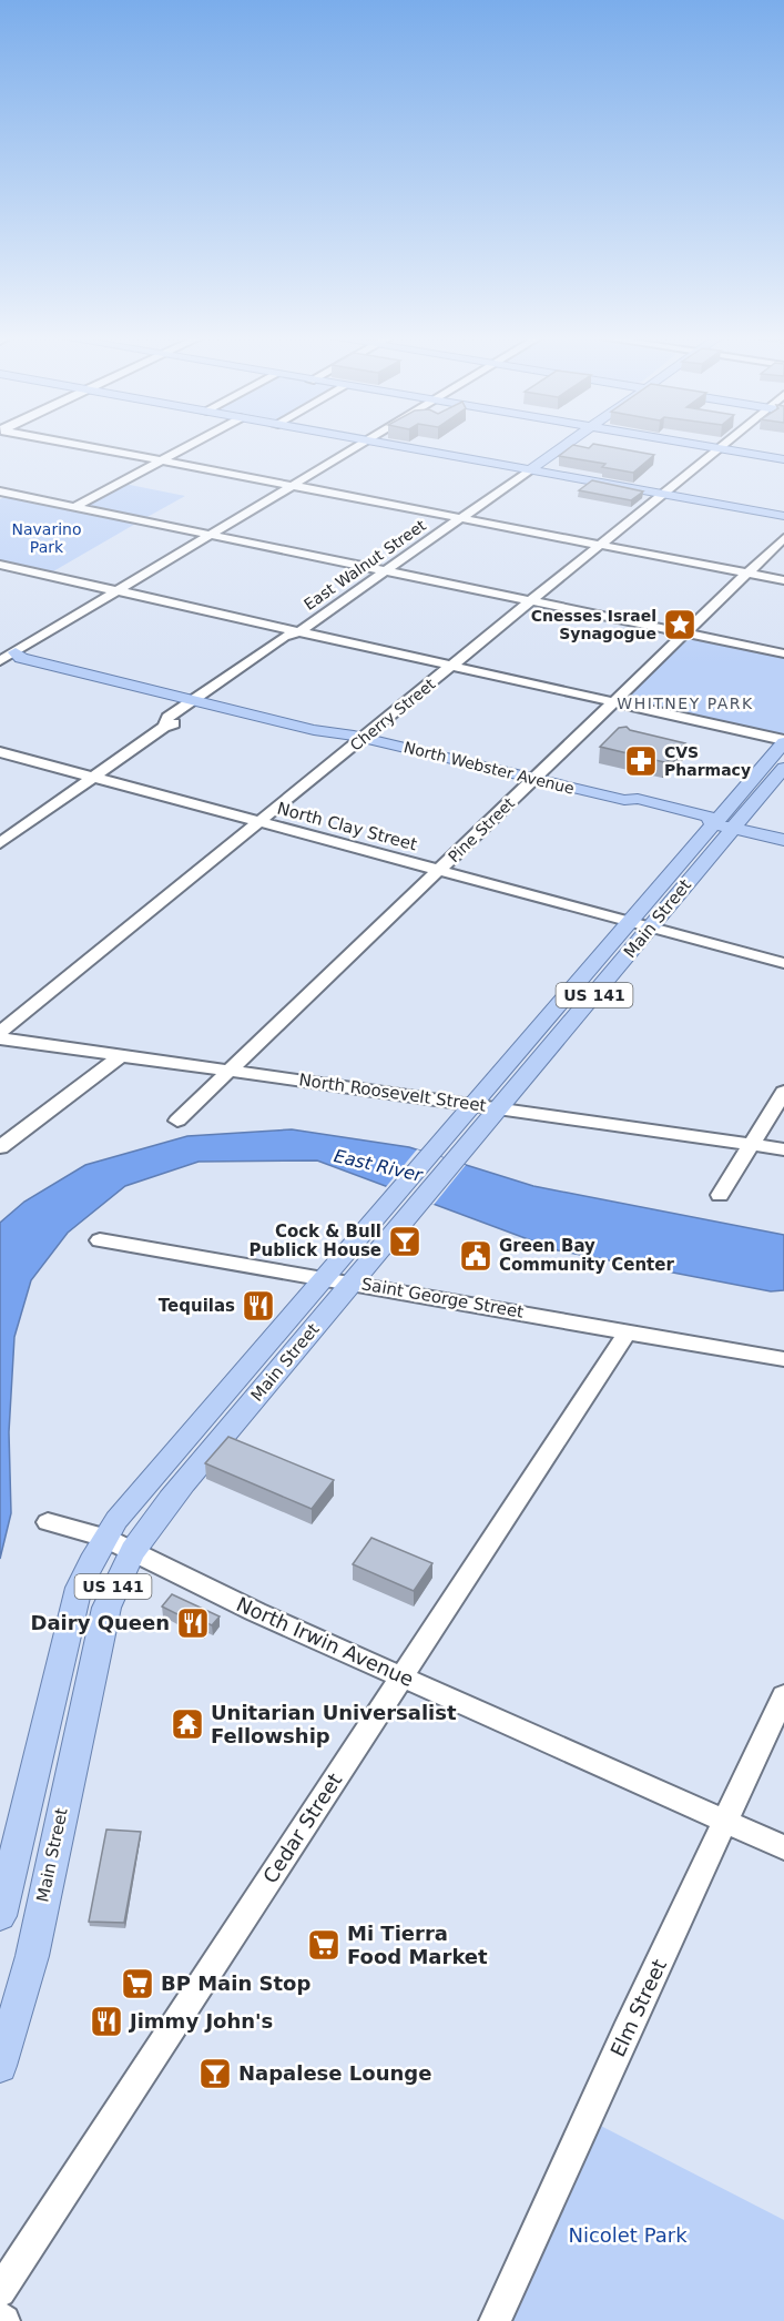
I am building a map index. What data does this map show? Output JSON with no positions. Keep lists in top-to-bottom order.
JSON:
{
  "streets": {
    "main road": [
      "East Walnut Street",
      "North Webster Avenue",
      "Main Street",
      "US 141"
    ],
    "street": [
      "Cherry Street",
      "North Clay Street",
      "Pine Street",
      "North Roosevelt Street",
      "Saint George Street",
      "North Irwin Avenue",
      "Cedar Street",
      "Elm Street"
    ]
  },
  "crossings": [
    ["East Walnut Street", "North Webster Avenue"],
    ["East Walnut Street", "North Clay Street"],
    ["Cherry Street", "North Webster Avenue"],
    ["Cherry Street", "North Clay Street"],
    ["North Webster Avenue", "Pine Street"],
    ["North Webster Avenue", "Main Street"],
    ["North Clay Street", "Pine Street"],
    ["North Clay Street", "Main Street"],
    ["Pine Street", "North Roosevelt Street"],
    ["Main Street", "North Roosevelt Street"],
    ["Main Street", "Saint George Street"],
    ["Main Street", "North Irwin Avenue"],
    ["Saint George Street", "Cedar Street"],
    ["North Irwin Avenue", "Cedar Street"],
    ["North Irwin Avenue", "Elm Street"]
  ],
  "districts": ["WHITNEY PARK"],
  "water": ["East River"],
  "parks": ["Navarino Park", "Nicolet Park"],
  "places": {
    "place": ["Cnesses Israel Synagogue"],
    "pharmacy": ["CVS Pharmacy"],
    "bar": ["Cock & Bull Publick House", "Napalese Lounge"],
    "public building": ["Green Bay Community Center"],
    "restaurant": ["Tequilas", "Dairy Queen", "Jimmy John's"],
    "temple": ["Unitarian Universalist Fellowship"],
    "supermarket": ["Mi Tierra Food Market", "BP Main Stop"]
  }
}
